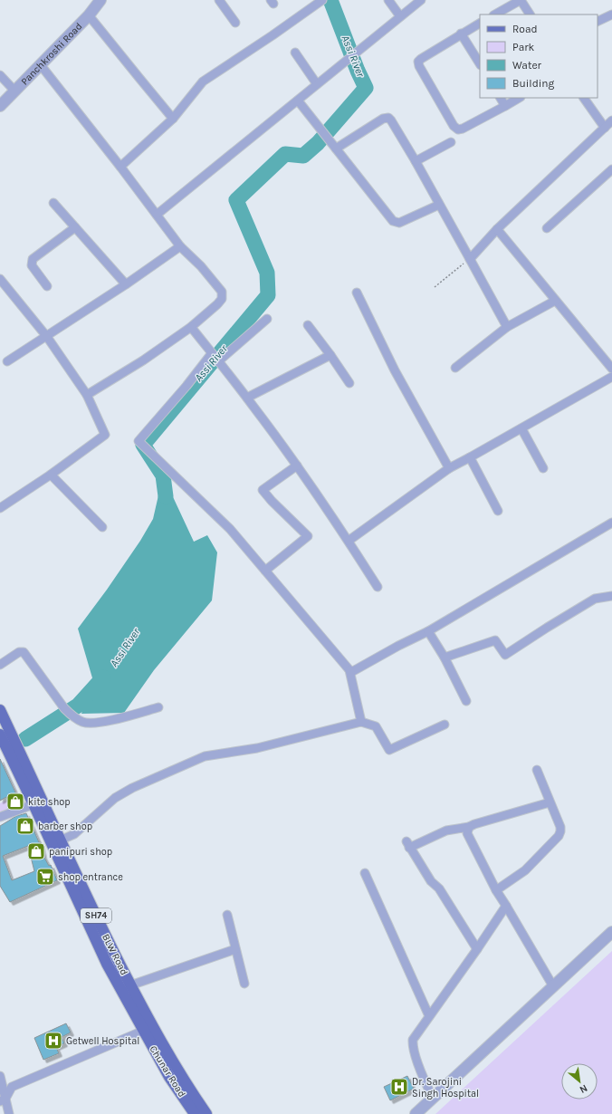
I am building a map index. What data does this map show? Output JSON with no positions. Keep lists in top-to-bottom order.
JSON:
{
  "streets": {
    "main road": ["SH74", "BLW Road", "Chunar Road"],
    "street": ["Panchkroshi Road"]
  },
  "crossings": [
    ["BLW Road", "Chunar Road"]
  ],
  "water": ["Assi River"],
  "places": {
    "shop": ["kite shop", "barber shop", "panipuri shop"],
    "supermarket": ["shop entrance"],
    "hospital": ["Getwell Hospital", "Dr. Sarojini Singh Hospital"]
  },
  "legend": [
    "Road",
    "Park",
    "Water",
    "Building"
  ],
  "north": "bottom right"
}
